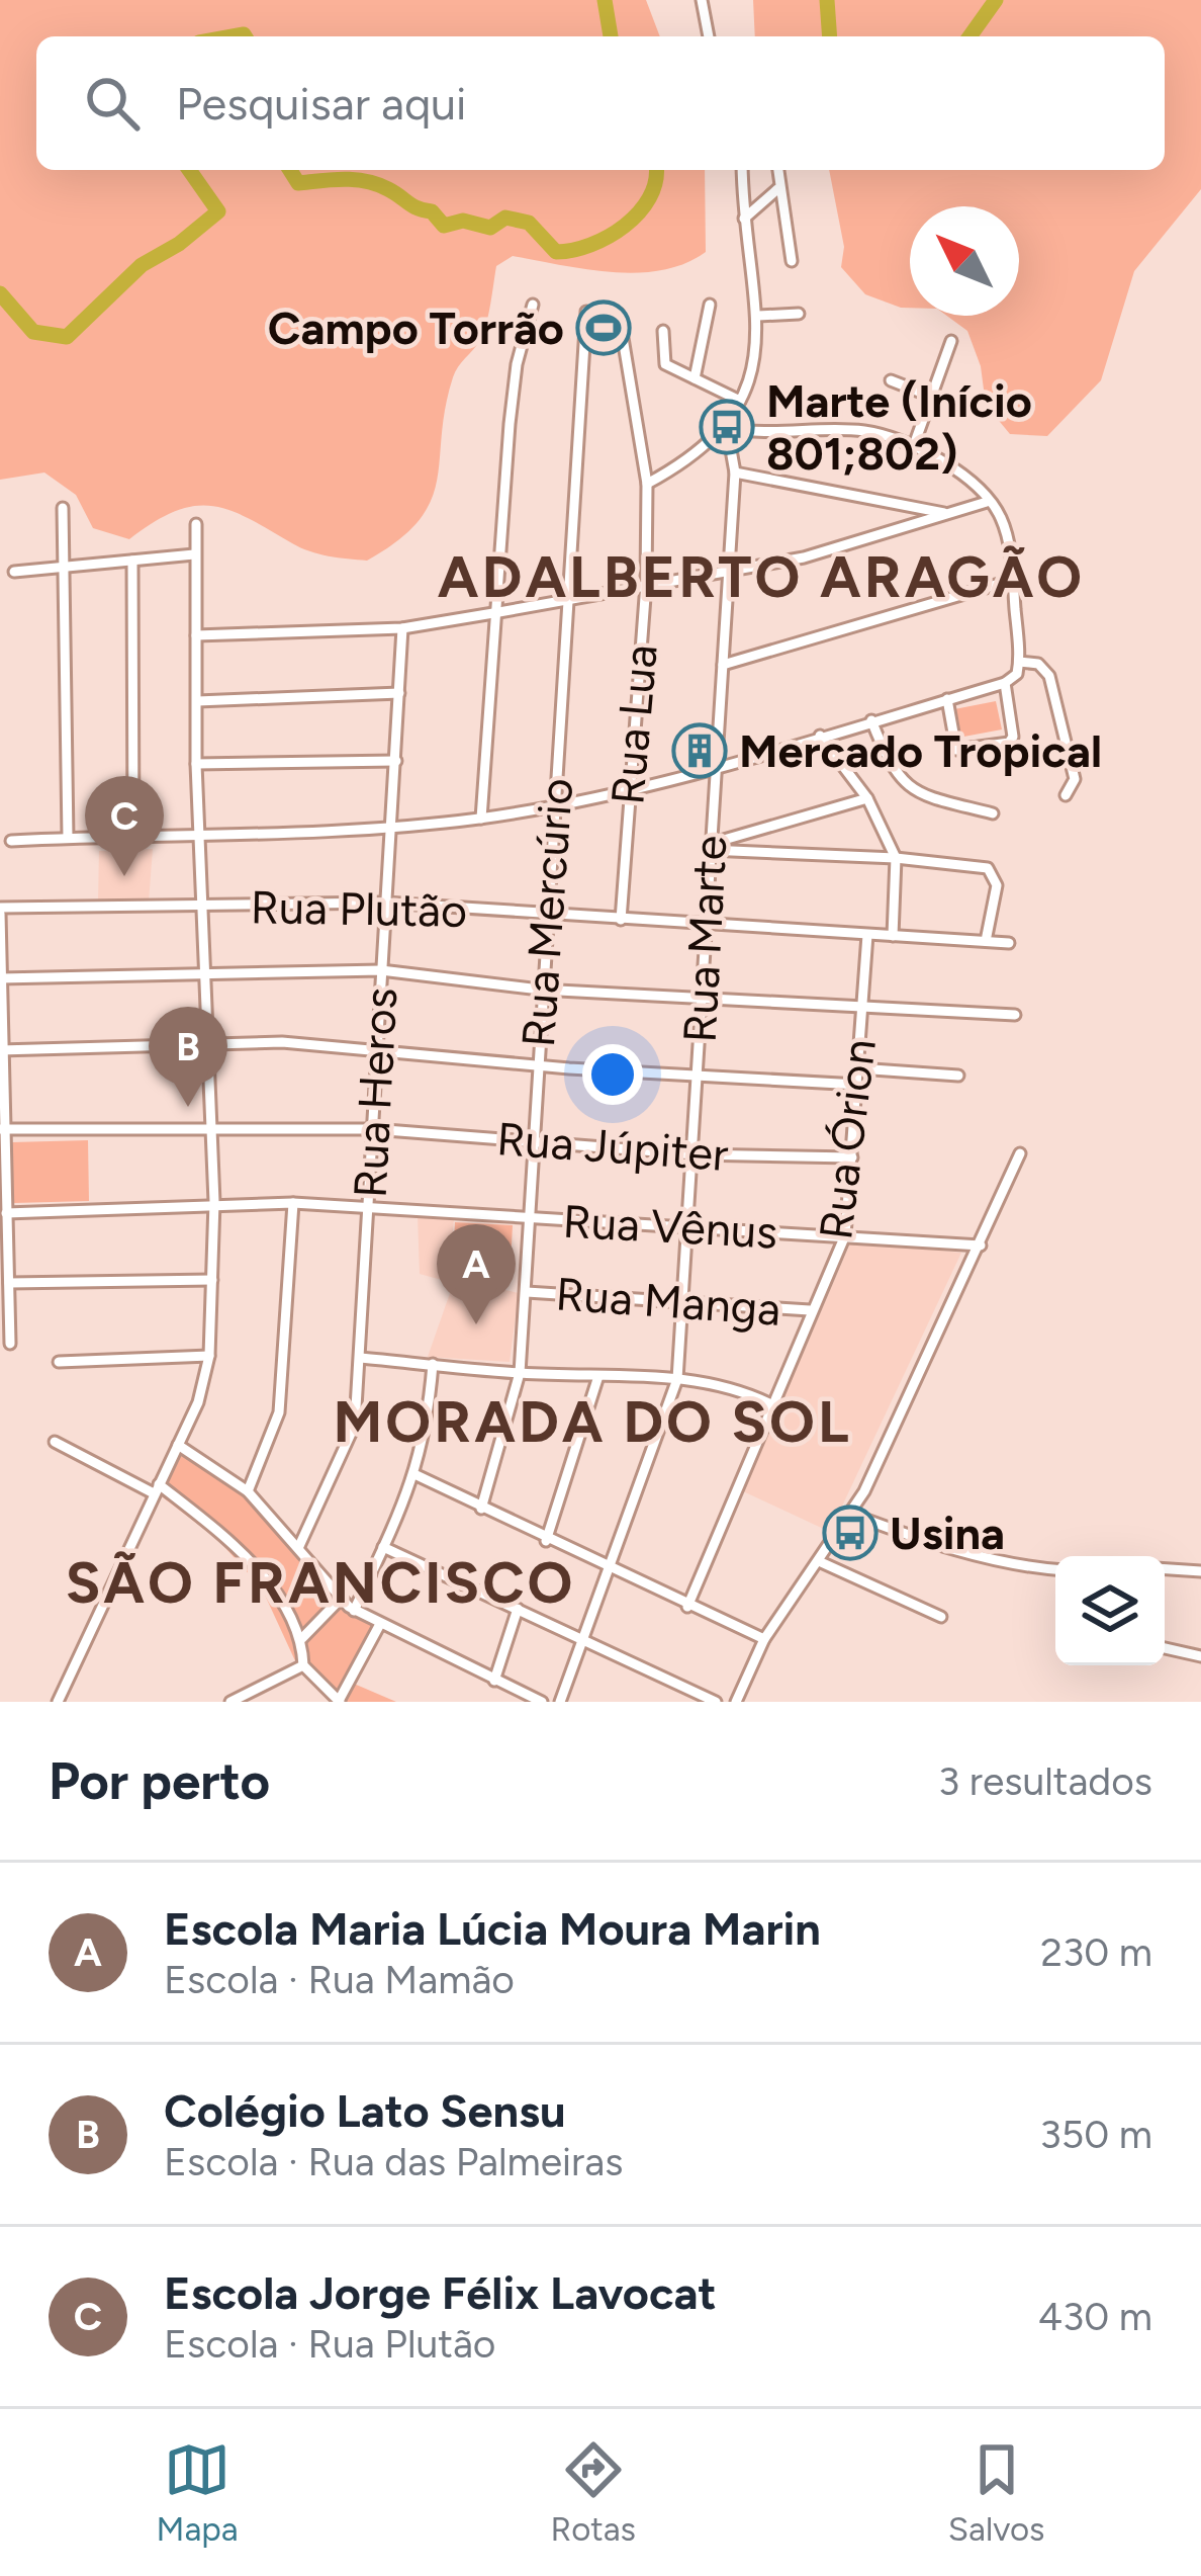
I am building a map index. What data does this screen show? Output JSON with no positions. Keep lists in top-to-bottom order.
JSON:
{
  "streets": {
    "street": [
      "Rua Lua",
      "Rua Plutão",
      "Rua Mercúrio",
      "Rua Marte",
      "Rua Heros",
      "Rua Órion",
      "Rua Júpiter",
      "Rua Vênus",
      "Rua Manga"
    ]
  },
  "crossings": [
    ["Rua Lua", "Rua Plutão"],
    ["Rua Plutão", "Rua Mercúrio"],
    ["Rua Plutão", "Rua Marte"],
    ["Rua Plutão", "Rua Heros"],
    ["Rua Plutão", "Rua Órion"],
    ["Rua Mercúrio", "Rua Júpiter"],
    ["Rua Mercúrio", "Rua Vênus"],
    ["Rua Mercúrio", "Rua Manga"],
    ["Rua Marte", "Rua Júpiter"],
    ["Rua Marte", "Rua Vênus"],
    ["Rua Marte", "Rua Manga"],
    ["Rua Heros", "Rua Júpiter"],
    ["Rua Heros", "Rua Vênus"],
    ["Rua Órion", "Rua Júpiter"],
    ["Rua Órion", "Rua Vênus"],
    ["Rua Órion", "Rua Manga"]
  ],
  "districts": ["ADALBERTO ARAGÃO", "MORADA DO SOL", "SÃO FRANCISCO"],
  "places": {
    "sports": ["Campo Torrão"],
    "bus stop": ["Marte (Início 801;802)", "Usina"],
    "building": ["Mercado Tropical"]
  },
  "north": "top left",
  "page": {
    "search": "Pesquisar aqui",
    "pins": ["C", "B", "A"],
    "heading": ["Por perto", "3 resultados"],
    "list": [
      {
        "mark": "A",
        "name": "Escola Maria Lúcia Moura Marin",
        "note": "Escola · Rua Mamão",
        "value": "230 m"
      },
      {
        "mark": "B",
        "name": "Colégio Lato Sensu",
        "note": "Escola · Rua das Palmeiras",
        "value": "350 m"
      },
      {
        "mark": "C",
        "name": "Escola Jorge Félix Lavocat",
        "note": "Escola · Rua Plutão",
        "value": "430 m"
      }
    ],
    "nav": ["Mapa", "Rotas", "Salvos"]
  }
}
